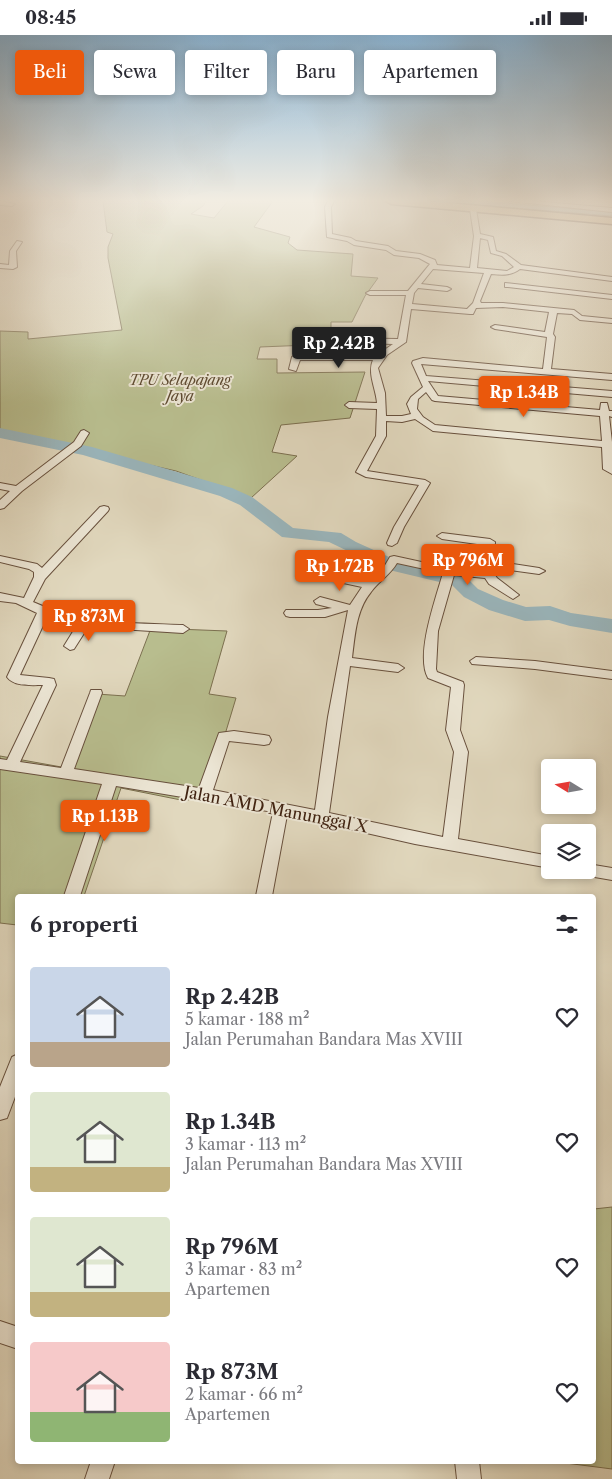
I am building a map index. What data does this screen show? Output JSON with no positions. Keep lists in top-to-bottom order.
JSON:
{
  "streets": {
    "street": ["Jalan AMD Manunggal X"]
  },
  "parks": ["TPU Selapajang Jaya"],
  "north": "left",
  "page": {
    "status": "08:45",
    "chip": [
      "Beli",
      "Sewa",
      "Filter",
      "Baru",
      "Apartemen"
    ],
    "price": [
      "Rp 2.42B",
      "Rp 1.34B",
      "Rp 796M",
      "Rp 1.72B",
      "Rp 873M",
      "Rp 1.13B"
    ],
    "heading": "6 properti",
    "list": [
      {
        "name": "Rp 2.42B",
        "note": "5 kamar · 188 m² · Jalan Perumahan Bandara Mas XVIII"
      },
      {
        "name": "Rp 1.34B",
        "note": "3 kamar · 113 m² · Jalan Perumahan Bandara Mas XVIII"
      },
      {
        "name": "Rp 796M",
        "note": "3 kamar · 83 m² · Apartemen"
      },
      {
        "name": "Rp 873M",
        "note": "2 kamar · 66 m² · Apartemen"
      }
    ]
  }
}
